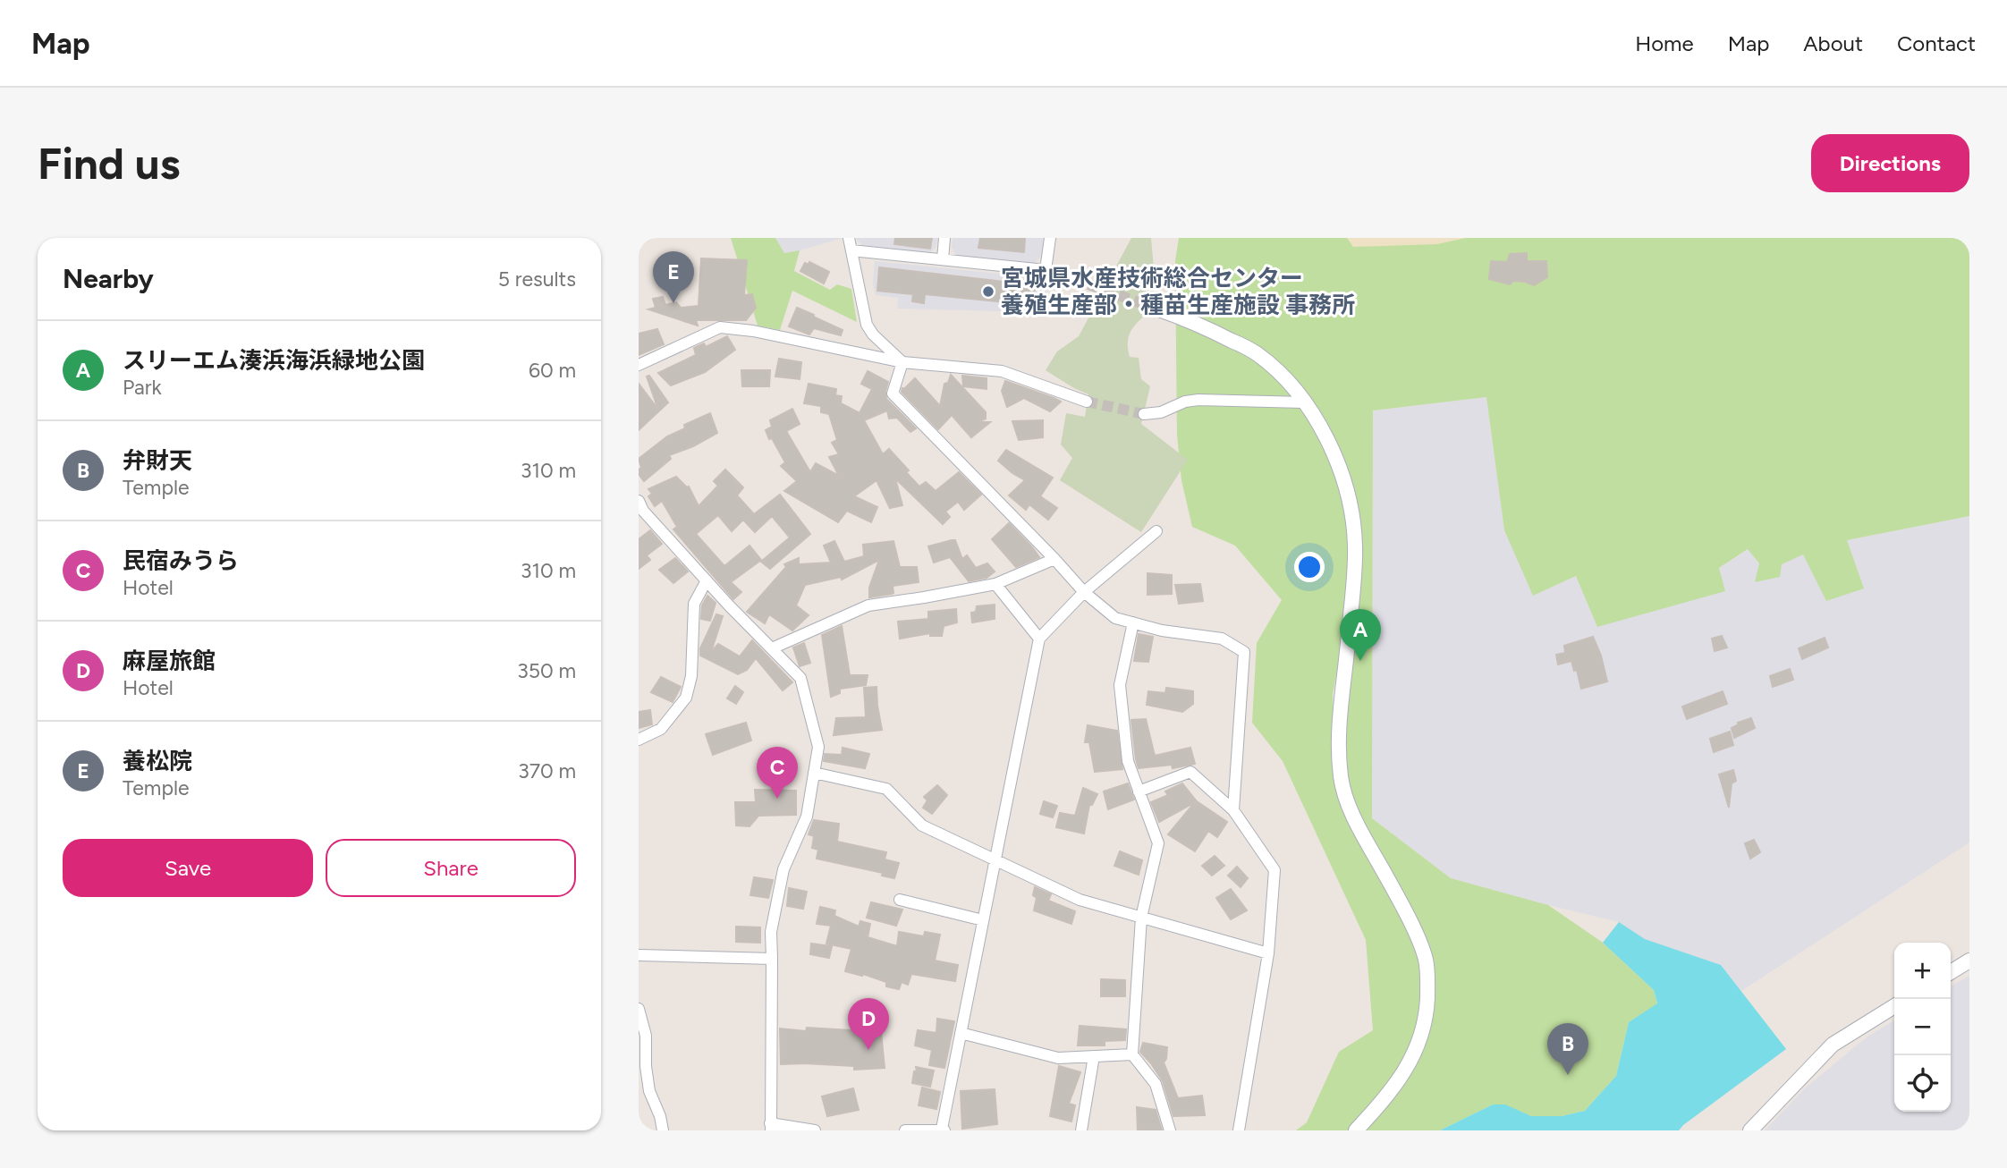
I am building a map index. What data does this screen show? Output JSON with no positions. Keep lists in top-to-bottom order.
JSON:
{
  "places": ["宮城県水産技術総合センター 養殖生産部・種苗生産施設 事務所"],
  "page": {
    "header": "Map",
    "nav": [
      "Home",
      "Map",
      "About",
      "Contact"
    ],
    "buttons": [
      "Directions",
      ["Save", "Share"]
    ],
    "title": "Find us",
    "heading": ["Nearby", "5 results"],
    "pins": [
      "E",
      "A",
      "C",
      "D",
      "B"
    ],
    "list": [
      {
        "mark": "A",
        "name": "スリーエム湊浜海浜緑地公園",
        "note": "Park",
        "value": "60 m"
      },
      {
        "mark": "B",
        "name": "弁財天",
        "note": "Temple",
        "value": "310 m"
      },
      {
        "mark": "C",
        "name": "民宿みうら",
        "note": "Hotel",
        "value": "310 m"
      },
      {
        "mark": "D",
        "name": "麻屋旅館",
        "note": "Hotel",
        "value": "350 m"
      },
      {
        "mark": "E",
        "name": "養松院",
        "note": "Temple",
        "value": "370 m"
      }
    ],
    "map_buttons": ["+", "−"]
  }
}
